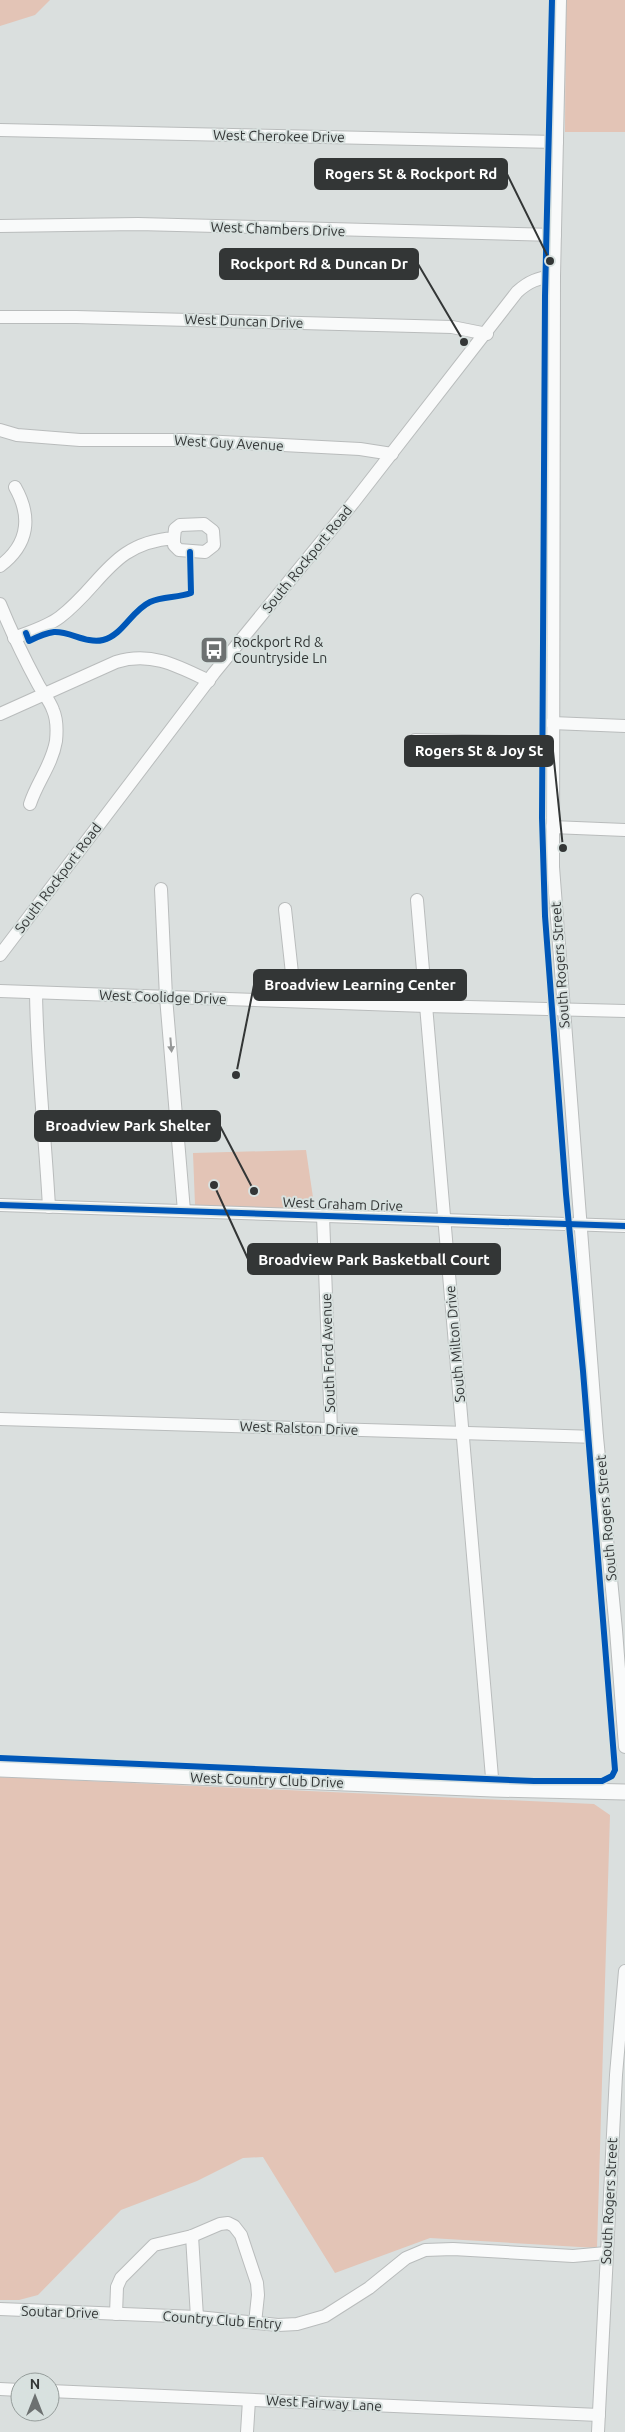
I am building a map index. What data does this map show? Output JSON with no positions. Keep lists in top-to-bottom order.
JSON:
{
  "streets": {
    "main road": ["West Country Club Drive"],
    "street": [
      "West Cherokee Drive",
      "West Chambers Drive",
      "West Duncan Drive",
      "West Guy Avenue",
      "South Rockport Road",
      "South Rogers Street",
      "West Coolidge Drive",
      "West Graham Drive",
      "South Milton Drive",
      "South Ford Avenue",
      "West Ralston Drive",
      "Soutar Drive",
      "Country Club Entry",
      "West Fairway Lane"
    ]
  },
  "crossings": [
    ["West Cherokee Drive", "South Rogers Street"],
    ["West Chambers Drive", "South Rogers Street"],
    ["West Duncan Drive", "South Rockport Road"],
    ["West Guy Avenue", "South Rockport Road"],
    ["South Rockport Road", "South Rogers Street"],
    ["South Rogers Street", "West Coolidge Drive"],
    ["South Rogers Street", "West Graham Drive"],
    ["South Rogers Street", "West Ralston Drive"],
    ["South Rogers Street", "Country Club Entry"],
    ["South Rogers Street", "West Fairway Lane"],
    ["West Coolidge Drive", "South Milton Drive"],
    ["West Graham Drive", "South Milton Drive"],
    ["West Graham Drive", "South Ford Avenue"],
    ["South Milton Drive", "West Ralston Drive"],
    ["South Milton Drive", "West Country Club Drive"],
    ["South Ford Avenue", "West Ralston Drive"],
    ["Soutar Drive", "Country Club Entry"]
  ],
  "places": {
    "other": [
      "Rogers St & Rockport Rd",
      "Rockport Rd & Duncan Dr",
      "Rogers St & Joy St",
      "Broadview Learning Center",
      "Broadview Park Basketball Court",
      "Broadview Park Shelter"
    ],
    "bus stop": ["Rockport Rd & Countryside Ln"]
  },
  "north": "top"
}
